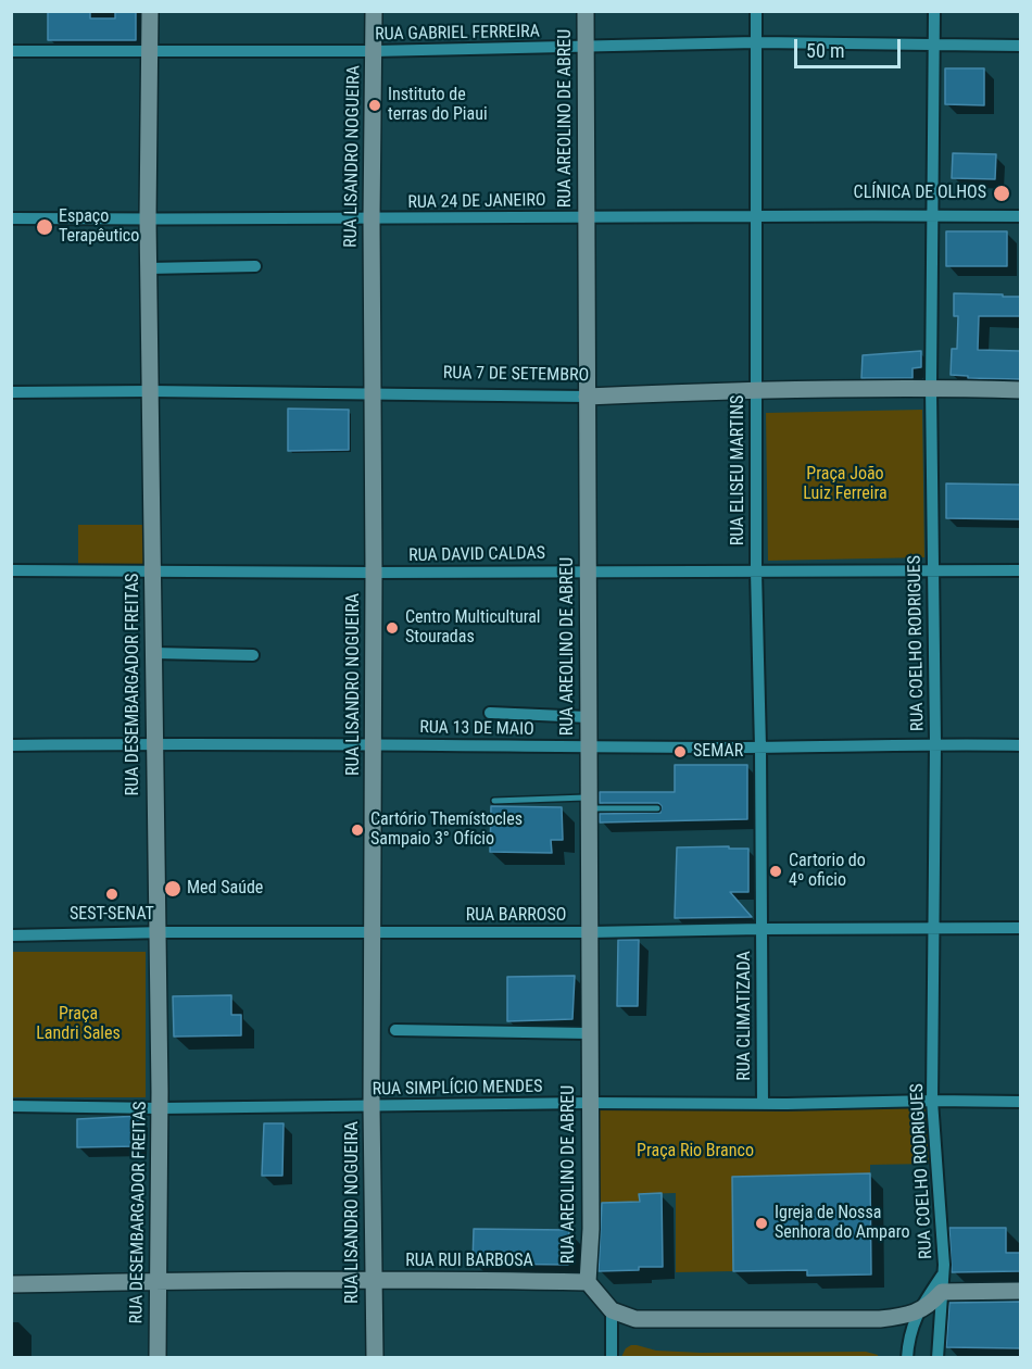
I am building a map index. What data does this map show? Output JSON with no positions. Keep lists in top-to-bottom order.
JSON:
{
  "streets": {
    "street": [
      "RUA GABRIEL FERREIRA",
      "RUA AREOLINO DE ABREU",
      "RUA LISANDRO NOGUEIRA",
      "RUA 24 DE JANEIRO",
      "RUA 7 DE SETEMBRO",
      "RUA ELISEU MARTINS",
      "RUA DAVID CALDAS",
      "RUA COELHO RODRIGUES",
      "RUA DESEMBARGADOR FREITAS",
      "RUA 13 DE MAIO",
      "RUA BARROSO",
      "RUA CLIMATIZADA",
      "RUA SIMPLÍCIO MENDES",
      "RUA RUI BARBOSA"
    ]
  },
  "crossings": [
    ["RUA GABRIEL FERREIRA", "RUA AREOLINO DE ABREU"],
    ["RUA GABRIEL FERREIRA", "RUA LISANDRO NOGUEIRA"],
    ["RUA GABRIEL FERREIRA", "RUA ELISEU MARTINS"],
    ["RUA GABRIEL FERREIRA", "RUA COELHO RODRIGUES"],
    ["RUA GABRIEL FERREIRA", "RUA DESEMBARGADOR FREITAS"],
    ["RUA AREOLINO DE ABREU", "RUA 24 DE JANEIRO"],
    ["RUA AREOLINO DE ABREU", "RUA 7 DE SETEMBRO"],
    ["RUA AREOLINO DE ABREU", "RUA DAVID CALDAS"],
    ["RUA AREOLINO DE ABREU", "RUA 13 DE MAIO"],
    ["RUA AREOLINO DE ABREU", "RUA BARROSO"],
    ["RUA AREOLINO DE ABREU", "RUA SIMPLÍCIO MENDES"],
    ["RUA AREOLINO DE ABREU", "RUA RUI BARBOSA"],
    ["RUA LISANDRO NOGUEIRA", "RUA 24 DE JANEIRO"],
    ["RUA LISANDRO NOGUEIRA", "RUA 7 DE SETEMBRO"],
    ["RUA LISANDRO NOGUEIRA", "RUA DAVID CALDAS"],
    ["RUA LISANDRO NOGUEIRA", "RUA 13 DE MAIO"],
    ["RUA LISANDRO NOGUEIRA", "RUA BARROSO"],
    ["RUA LISANDRO NOGUEIRA", "RUA SIMPLÍCIO MENDES"],
    ["RUA LISANDRO NOGUEIRA", "RUA RUI BARBOSA"],
    ["RUA 24 DE JANEIRO", "RUA ELISEU MARTINS"],
    ["RUA 24 DE JANEIRO", "RUA COELHO RODRIGUES"],
    ["RUA 24 DE JANEIRO", "RUA DESEMBARGADOR FREITAS"],
    ["RUA 7 DE SETEMBRO", "RUA ELISEU MARTINS"],
    ["RUA 7 DE SETEMBRO", "RUA COELHO RODRIGUES"],
    ["RUA 7 DE SETEMBRO", "RUA DESEMBARGADOR FREITAS"],
    ["RUA ELISEU MARTINS", "RUA DAVID CALDAS"],
    ["RUA ELISEU MARTINS", "RUA 13 DE MAIO"],
    ["RUA ELISEU MARTINS", "RUA BARROSO"],
    ["RUA ELISEU MARTINS", "RUA CLIMATIZADA"],
    ["RUA DAVID CALDAS", "RUA COELHO RODRIGUES"],
    ["RUA DAVID CALDAS", "RUA DESEMBARGADOR FREITAS"],
    ["RUA COELHO RODRIGUES", "RUA 13 DE MAIO"],
    ["RUA COELHO RODRIGUES", "RUA BARROSO"],
    ["RUA COELHO RODRIGUES", "RUA SIMPLÍCIO MENDES"],
    ["RUA DESEMBARGADOR FREITAS", "RUA 13 DE MAIO"],
    ["RUA DESEMBARGADOR FREITAS", "RUA BARROSO"],
    ["RUA DESEMBARGADOR FREITAS", "RUA SIMPLÍCIO MENDES"],
    ["RUA DESEMBARGADOR FREITAS", "RUA RUI BARBOSA"],
    ["RUA BARROSO", "RUA CLIMATIZADA"],
    ["RUA CLIMATIZADA", "RUA SIMPLÍCIO MENDES"]
  ],
  "parks": ["Praça João Luiz Ferreira", "Praça Landri Sales", "Praça Rio Branco"],
  "places": [
    "Instituto de terras do Piaui",
    "CLÍNICA DE OLHOS",
    "Espaço Terapêutico",
    "Centro Multicultural Stouradas",
    "SEMAR",
    "Cartório Themístocles Sampaio 3° Ofício",
    "Cartorio do 4º oficio",
    "Med Saúde",
    "SEST-SENAT",
    "Igreja de Nossa Senhora do Amparo"
  ],
  "scale_bar": "50 m"
}
